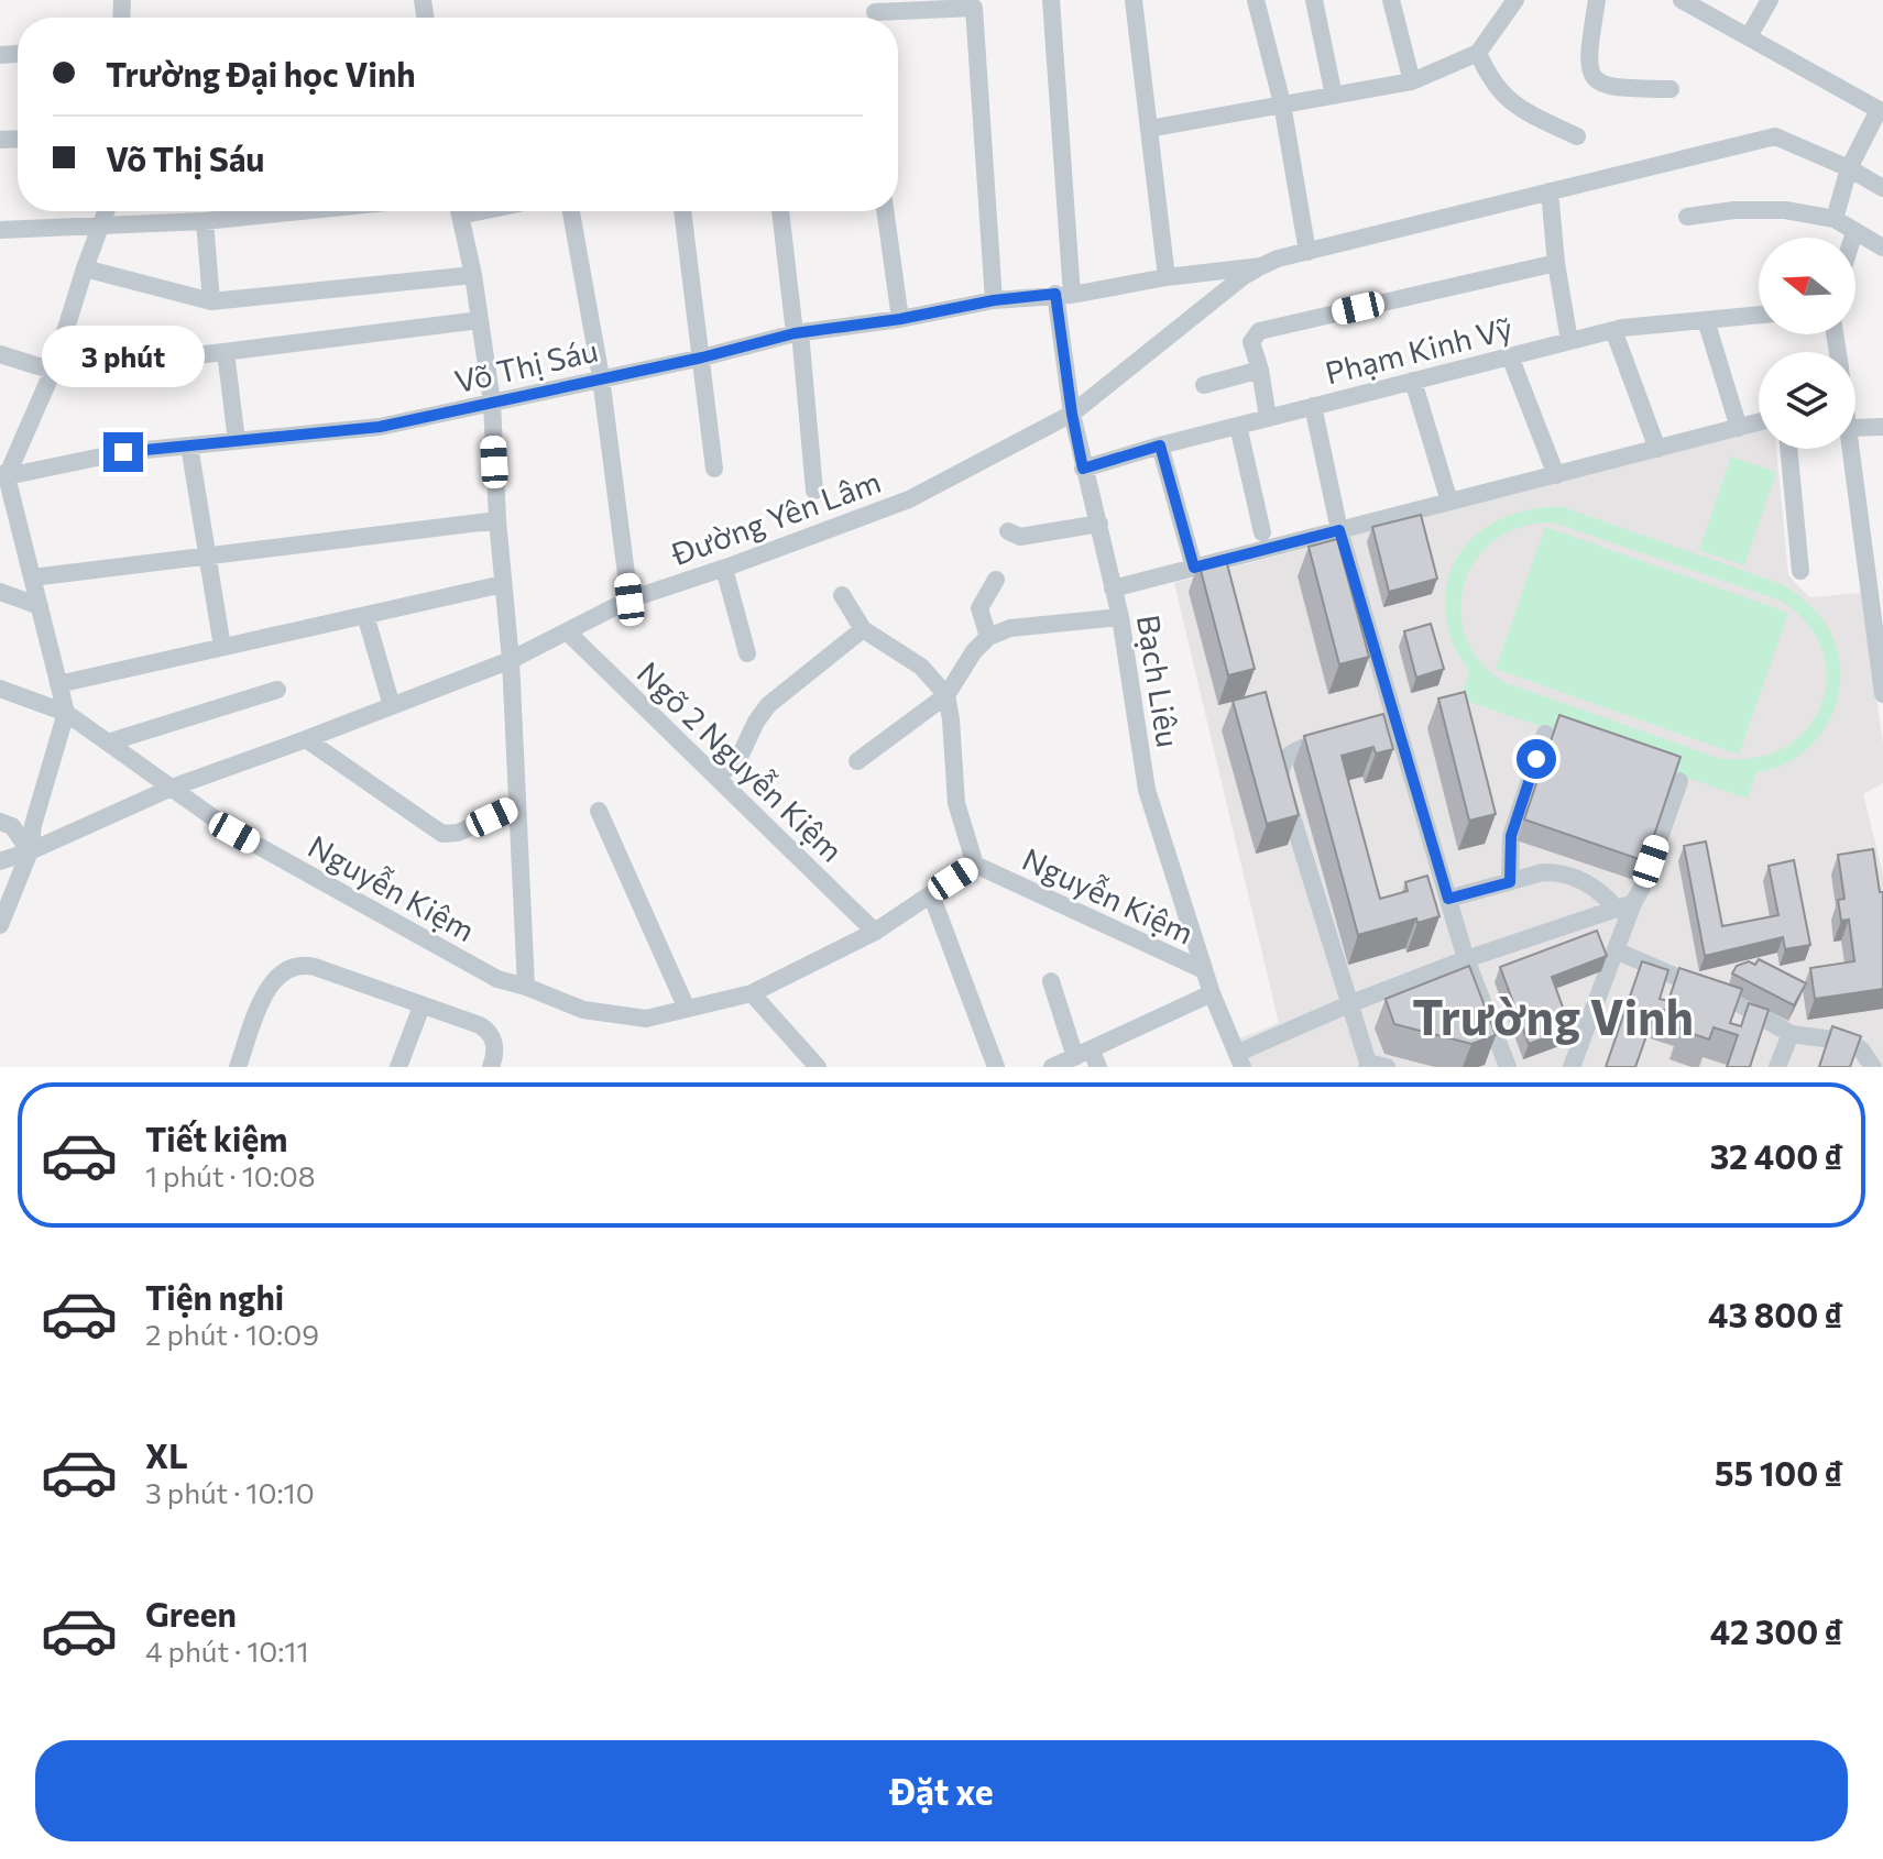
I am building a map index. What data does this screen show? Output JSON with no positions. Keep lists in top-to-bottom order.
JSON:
{
  "streets": {
    "street": [
      "Phạm Kinh Vỹ",
      "Võ Thị Sáu",
      "Đường Yên Lâm",
      "Bạch Liêu",
      "Ngõ 2 Nguyễn Kiệm",
      "Nguyễn Kiệm"
    ]
  },
  "crossings": [
    ["Phạm Kinh Vỹ", "Bạch Liêu"],
    ["Võ Thị Sáu", "Đường Yên Lâm"],
    ["Võ Thị Sáu", "Bạch Liêu"],
    ["Đường Yên Lâm", "Bạch Liêu"],
    ["Đường Yên Lâm", "Ngõ 2 Nguyễn Kiệm"],
    ["Đường Yên Lâm", "Nguyễn Kiệm"],
    ["Bạch Liêu", "Nguyễn Kiệm"],
    ["Ngõ 2 Nguyễn Kiệm", "Nguyễn Kiệm"]
  ],
  "districts": ["Trường Vinh"],
  "north": "left",
  "page": {
    "banner": ["Trường Đại học Vinh", "Võ Thị Sáu"],
    "bubble": "3 phút",
    "list": [
      {
        "name": "Tiết kiệm",
        "note": "1 phút · 10:08",
        "value": "32 400 ₫"
      },
      {
        "name": "Tiện nghi",
        "note": "2 phút · 10:09",
        "value": "43 800 ₫"
      },
      {
        "name": "XL",
        "note": "3 phút · 10:10",
        "value": "55 100 ₫"
      },
      {
        "name": "Green",
        "note": "4 phút · 10:11",
        "value": "42 300 ₫"
      }
    ],
    "buttons": "Đặt xe"
  }
}
